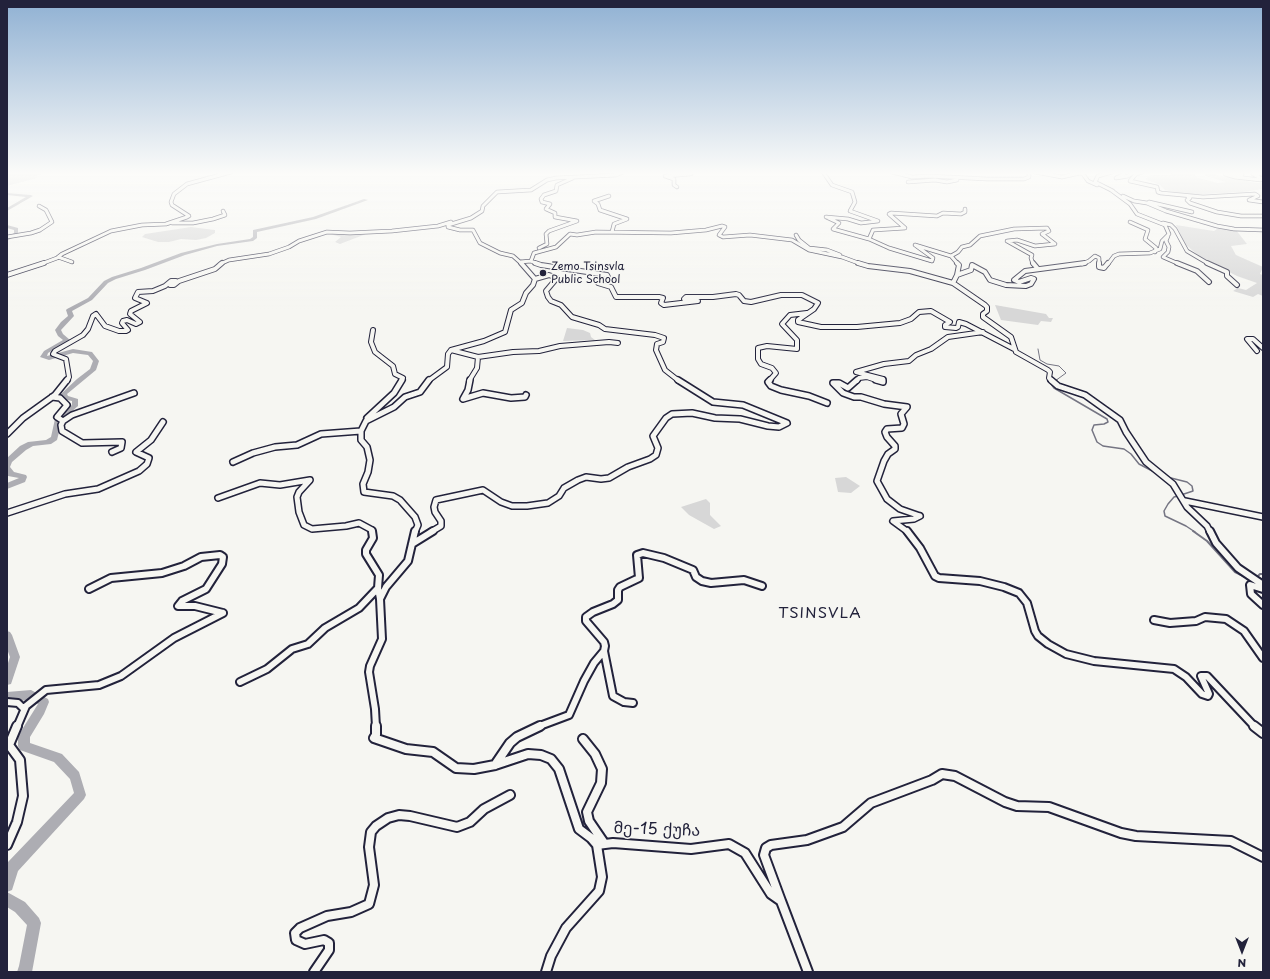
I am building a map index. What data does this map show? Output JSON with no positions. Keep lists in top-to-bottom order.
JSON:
{
  "streets": {
    "street": ["მე-15 ქუჩა"]
  },
  "districts": ["TSINSVLA"],
  "places": ["Zemo Tsinsvla Public School"],
  "north": "bottom"
}
